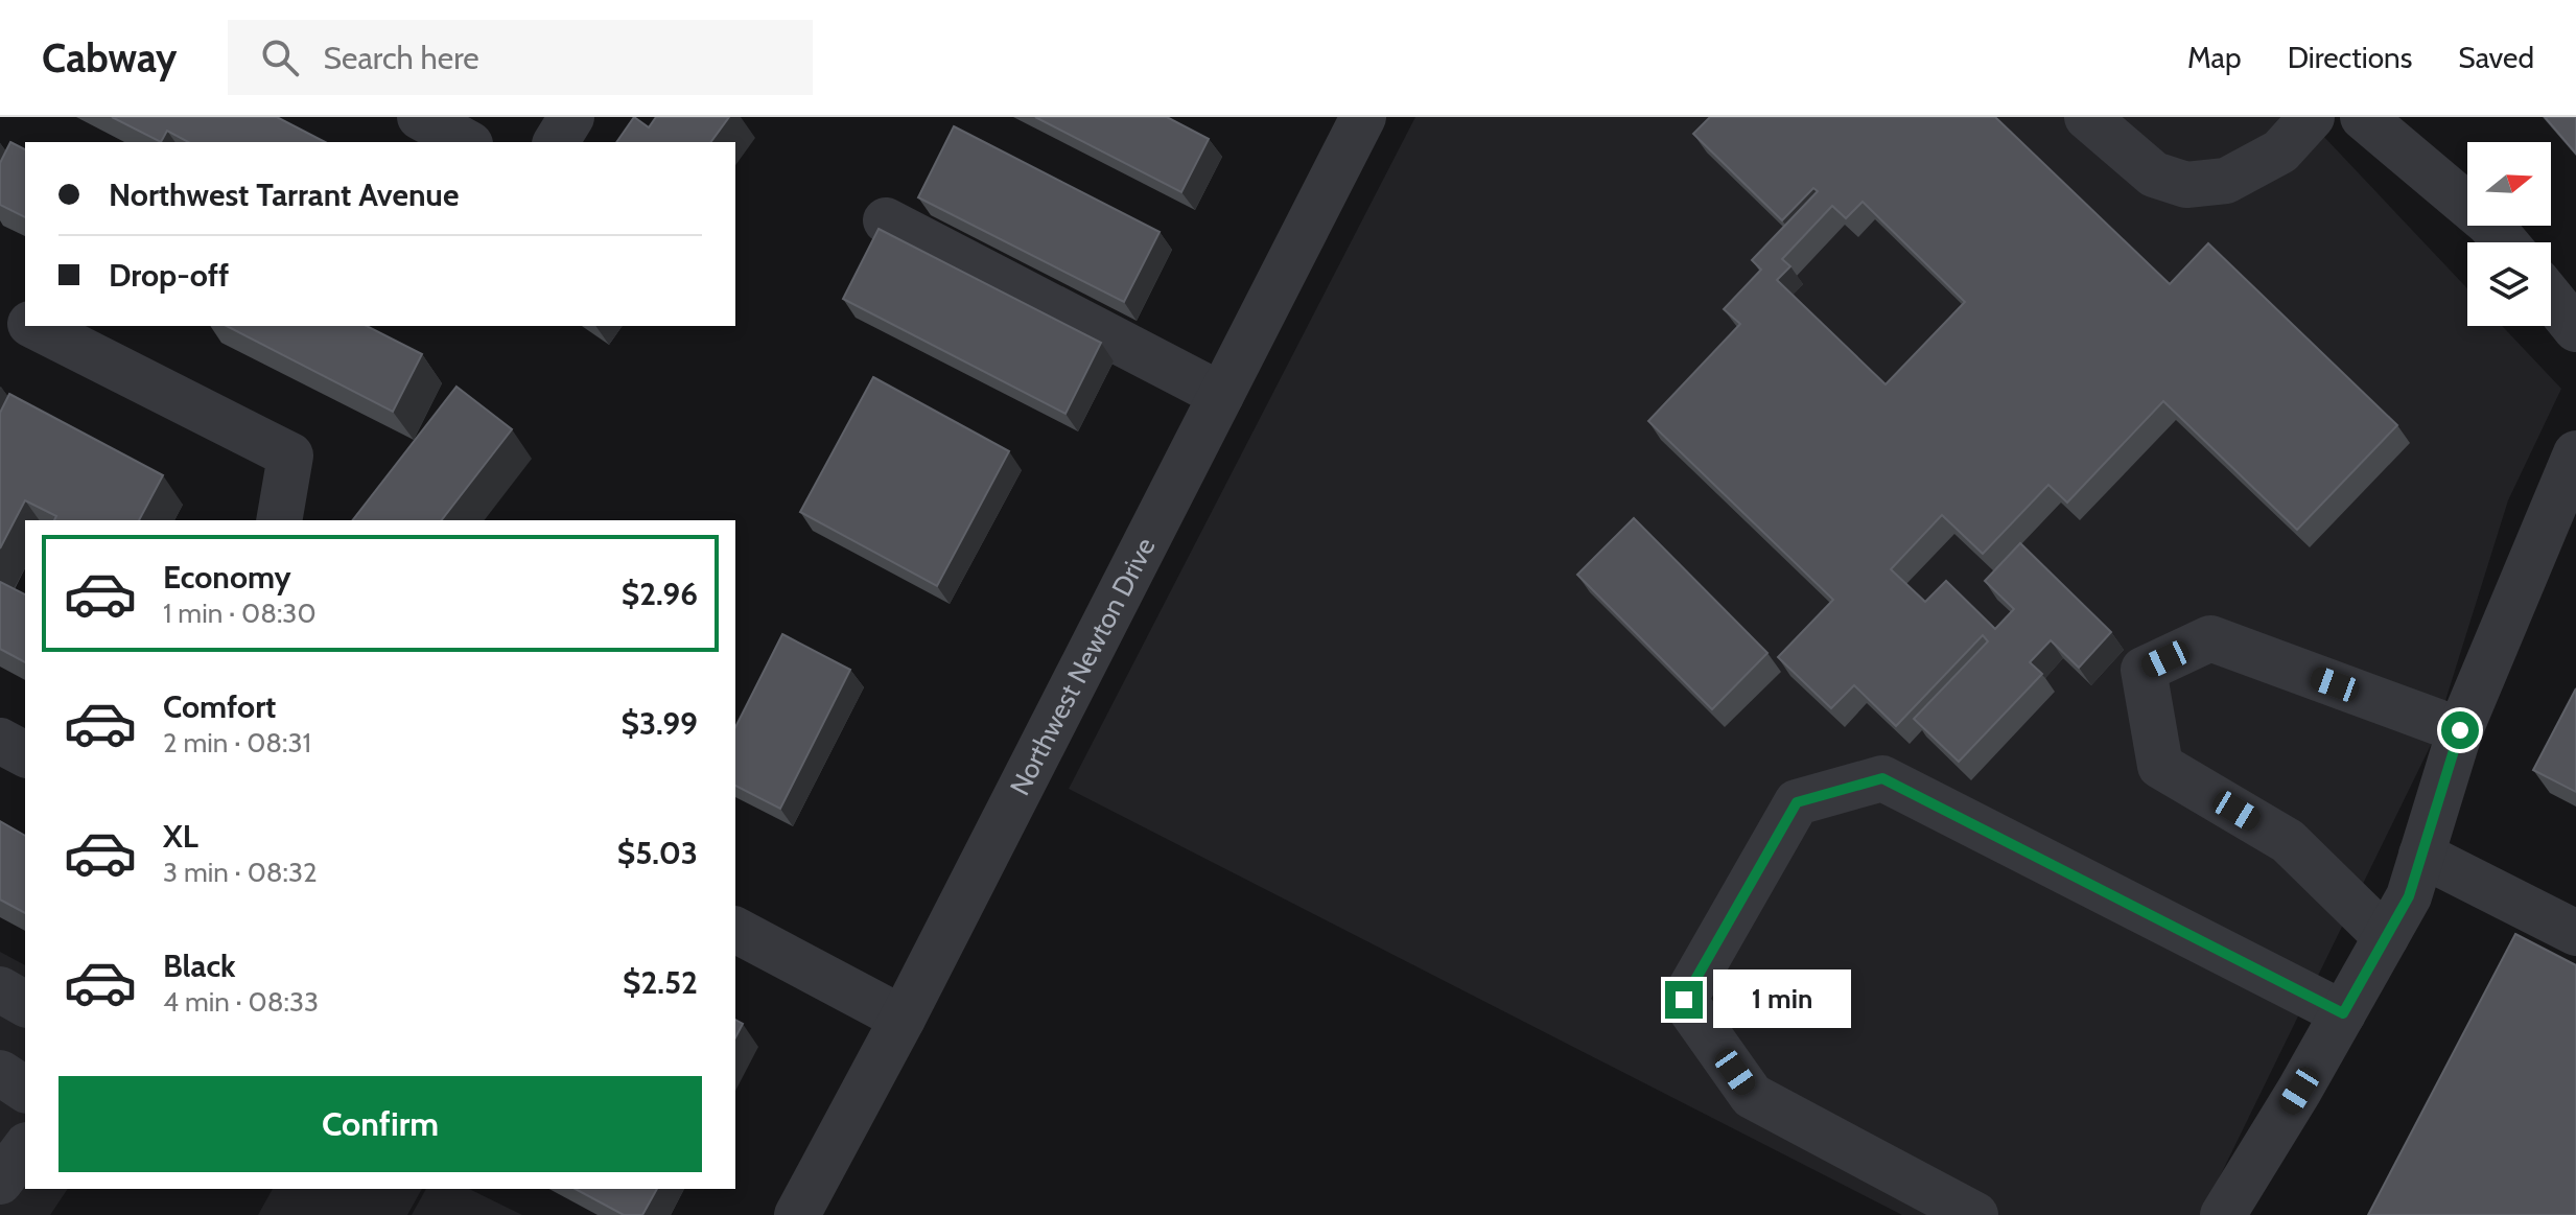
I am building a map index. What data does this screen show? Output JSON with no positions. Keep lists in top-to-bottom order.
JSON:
{
  "streets": {
    "street": ["Northwest Newton Drive"]
  },
  "north": "right",
  "page": {
    "header": "Cabway",
    "search": "Search here",
    "nav": ["Map", "Directions", "Saved"],
    "banner": ["Northwest Tarrant Avenue", "Drop-off"],
    "list": [
      {
        "name": "Economy",
        "note": "1 min · 08:30",
        "value": "$2.96"
      },
      {
        "name": "Comfort",
        "note": "2 min · 08:31",
        "value": "$3.99"
      },
      {
        "name": "XL",
        "note": "3 min · 08:32",
        "value": "$5.03"
      },
      {
        "name": "Black",
        "note": "4 min · 08:33",
        "value": "$2.52"
      }
    ],
    "bubble": "1 min",
    "buttons": "Confirm"
  }
}
